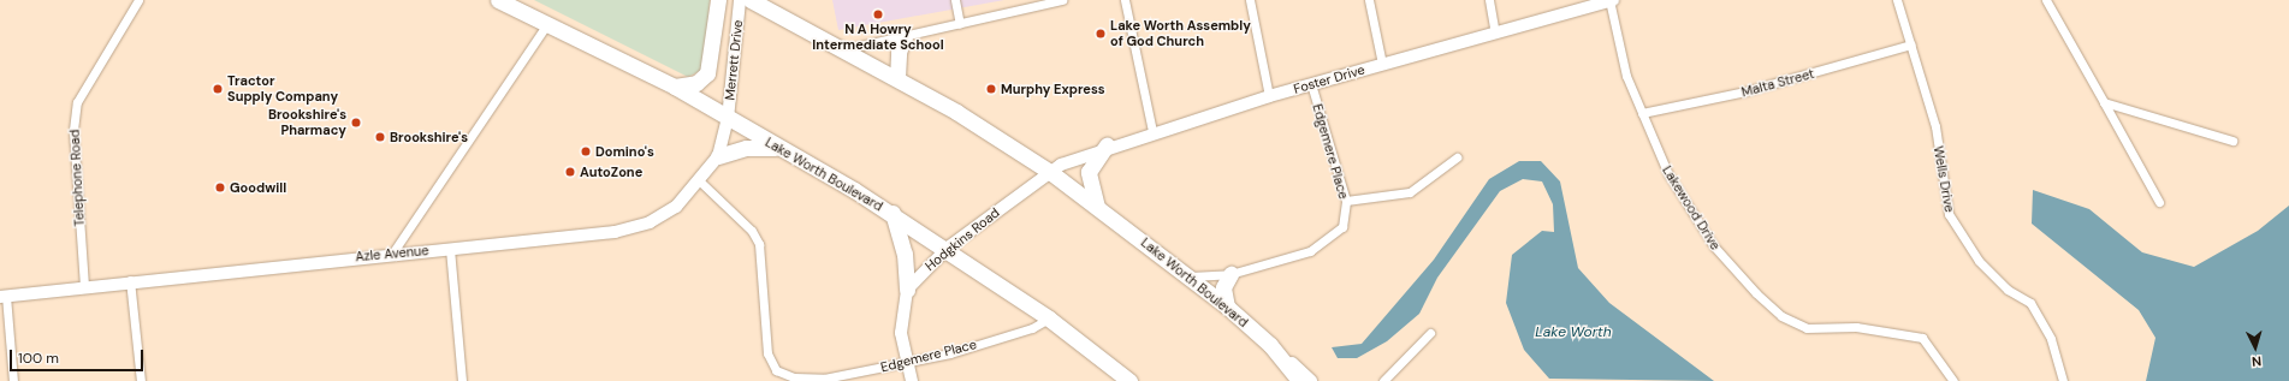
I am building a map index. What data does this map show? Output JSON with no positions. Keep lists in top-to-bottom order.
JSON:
{
  "streets": {
    "highway": ["Lake Worth Boulevard"],
    "main road": [
      "Merrett Drive",
      "Foster Drive",
      "Hodgkins Road",
      "Azle Avenue"
    ],
    "street": [
      "Malta Street",
      "Edgemere Place",
      "Telephone Road",
      "Wells Drive",
      "Lakewood Drive"
    ]
  },
  "crossings": [
    ["Merrett Drive", "Lake Worth Boulevard"],
    ["Merrett Drive", "Azle Avenue"],
    ["Foster Drive", "Edgemere Place"],
    ["Foster Drive", "Lake Worth Boulevard"],
    ["Foster Drive", "Lakewood Drive"],
    ["Foster Drive", "Hodgkins Road"],
    ["Malta Street", "Wells Drive"],
    ["Malta Street", "Lakewood Drive"],
    ["Edgemere Place", "Lake Worth Boulevard"],
    ["Edgemere Place", "Hodgkins Road"],
    ["Edgemere Place", "Azle Avenue"],
    ["Lake Worth Boulevard", "Hodgkins Road"],
    ["Lake Worth Boulevard", "Azle Avenue"],
    ["Telephone Road", "Azle Avenue"]
  ],
  "water": ["Lake Worth"],
  "places": [
    "N A Howry Intermediate School",
    "Lake Worth Assembly of God Church",
    "Tractor Supply Company",
    "Murphy Express",
    "Brookshire's Pharmacy",
    "Brookshire's",
    "Domino's",
    "AutoZone",
    "Goodwill"
  ],
  "scale_bar": "100 m",
  "north": "bottom"
}
